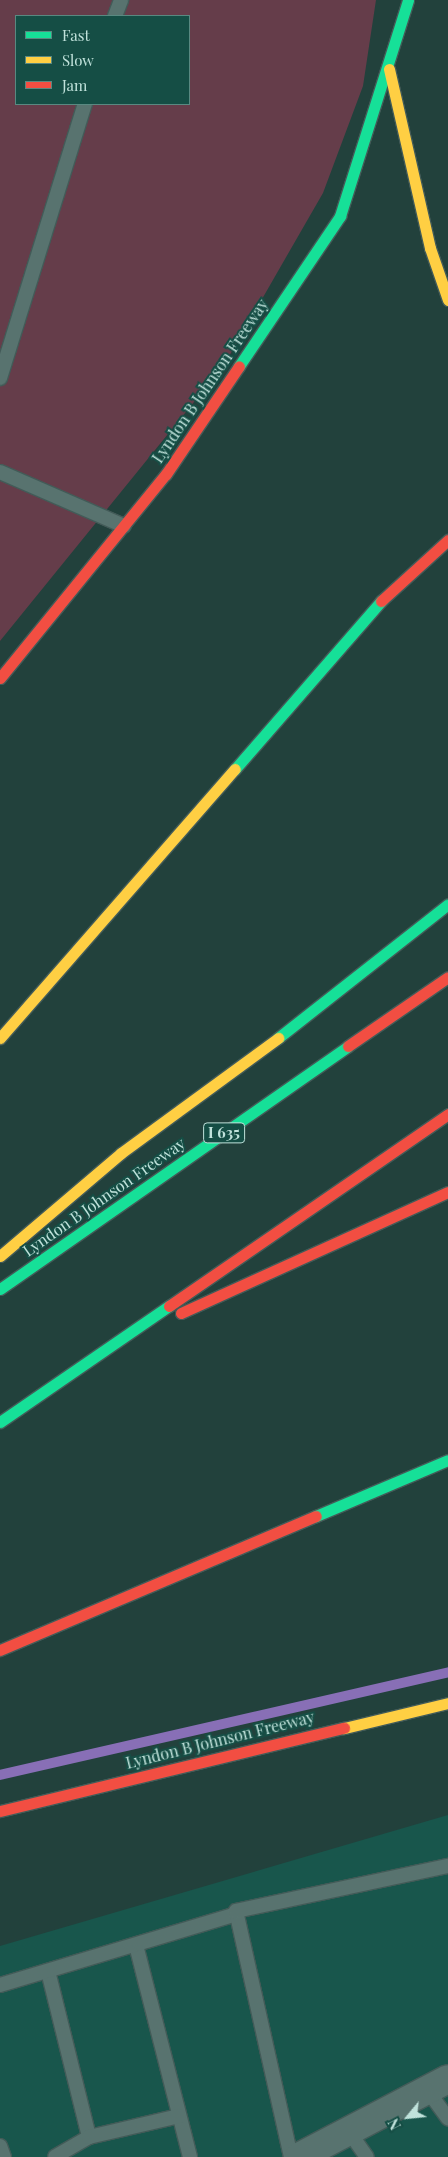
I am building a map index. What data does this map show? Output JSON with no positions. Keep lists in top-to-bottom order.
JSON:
{
  "streets": {
    "main road": ["Lyndon B Johnson Freeway", "I 635"]
  },
  "legend": ["Fast", "Slow", "Jam"],
  "north": "bottom left"
}
